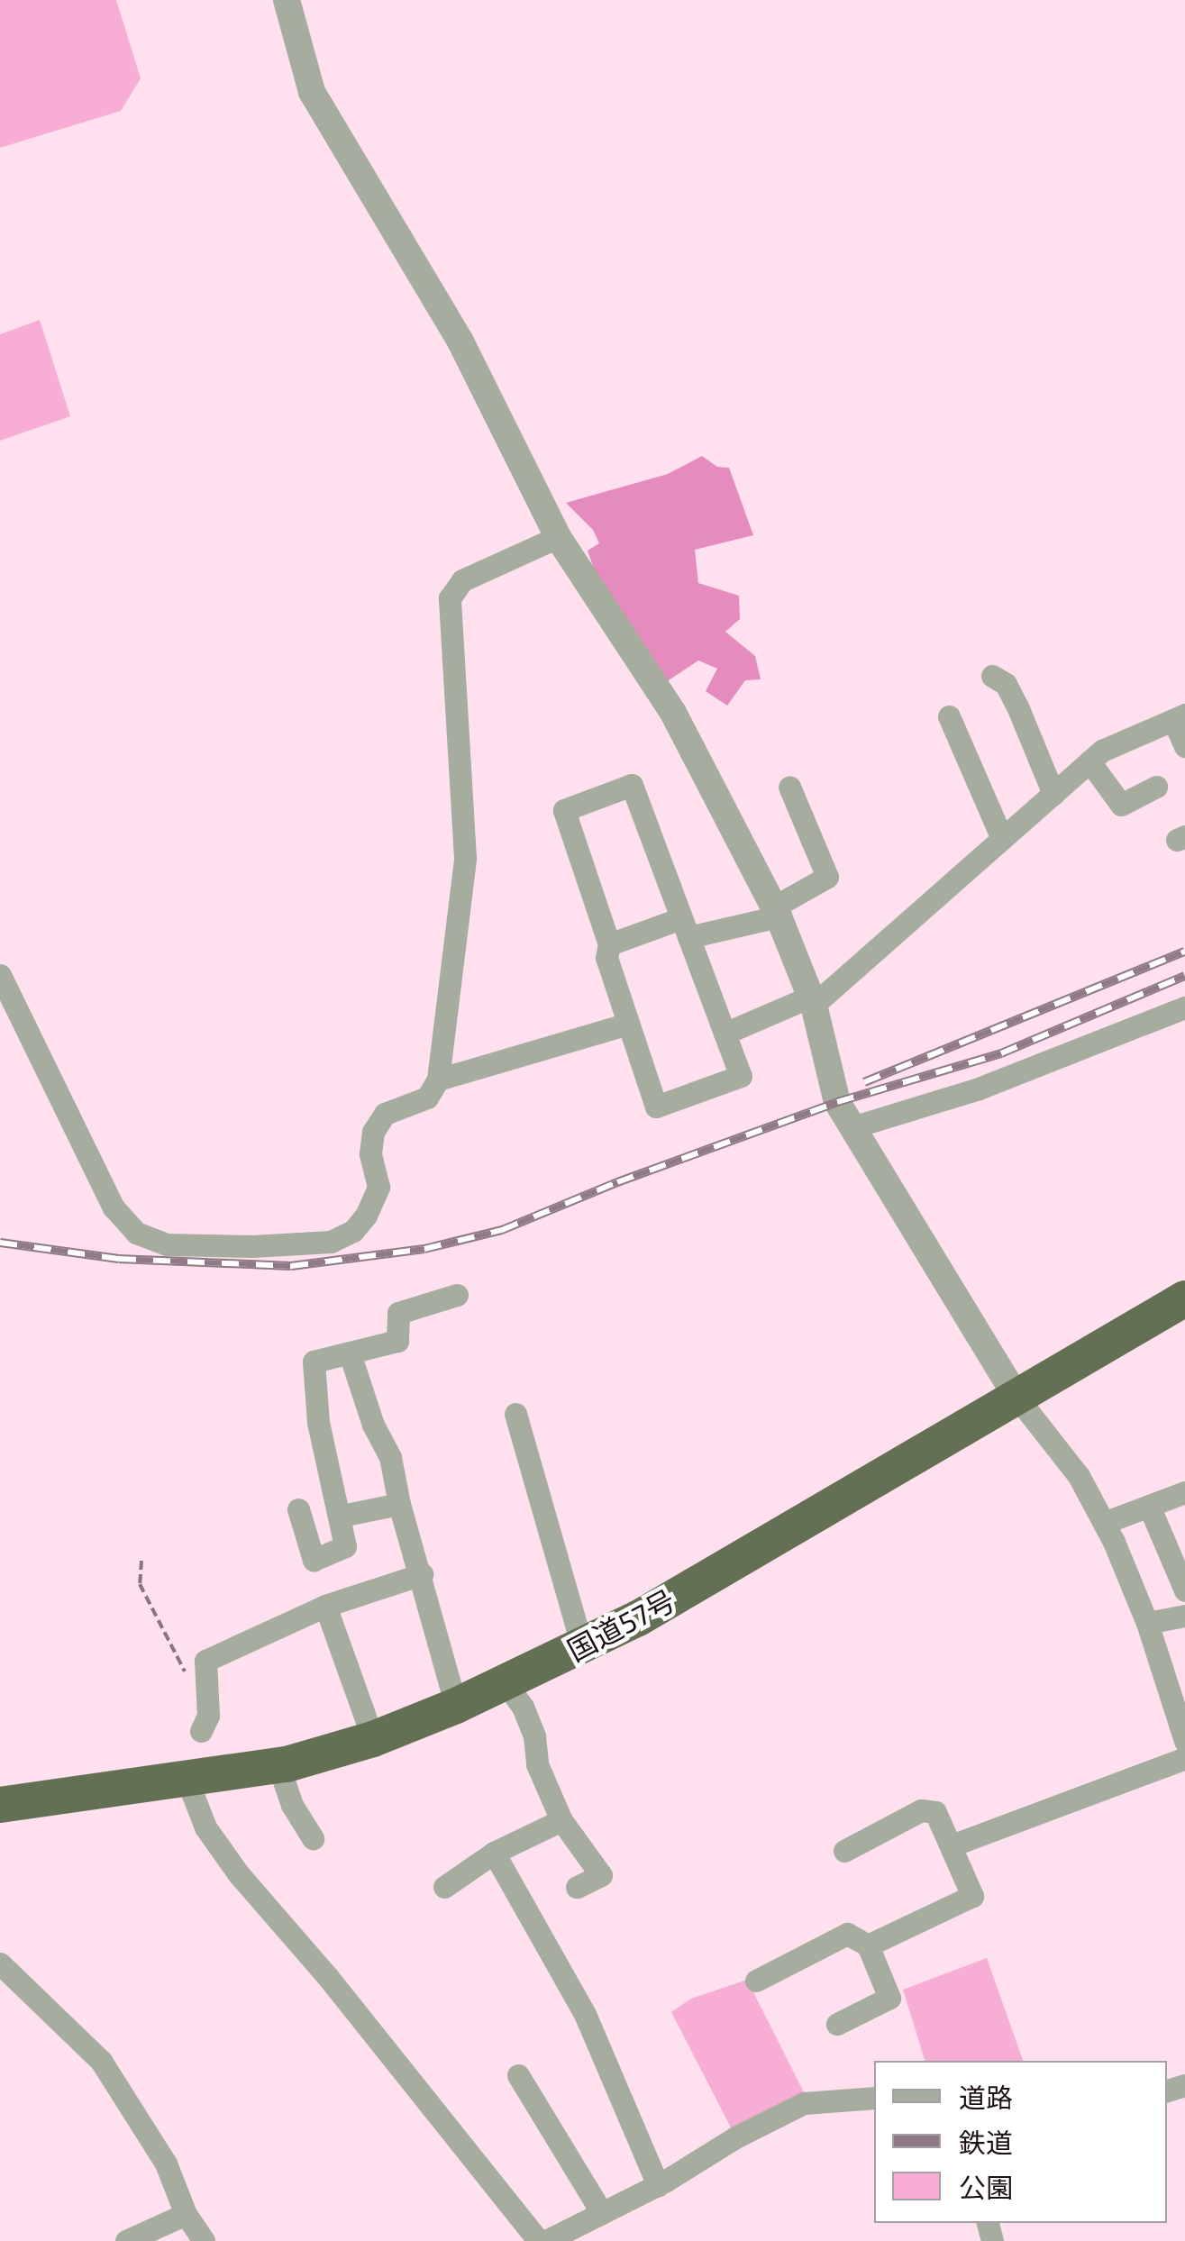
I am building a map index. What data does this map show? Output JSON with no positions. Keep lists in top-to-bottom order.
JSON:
{
  "streets": {
    "highway": ["国道57号"]
  },
  "legend": ["道路", "鉄道", "公園"]
}
